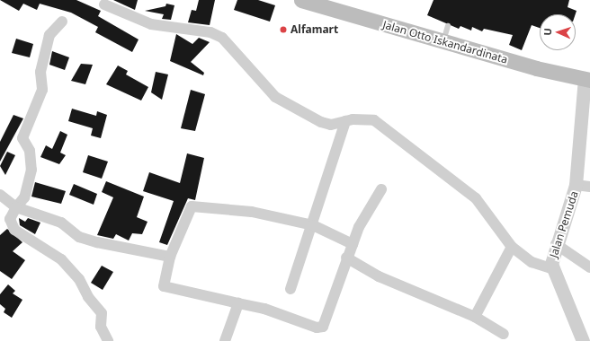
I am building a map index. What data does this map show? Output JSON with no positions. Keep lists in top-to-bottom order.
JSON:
{
  "streets": {
    "main road": ["Jalan Otto Iskandardinata"],
    "street": ["Jalan Pemuda"]
  },
  "crossings": [
    ["Jalan Otto Iskandardinata", "Jalan Pemuda"]
  ],
  "places": ["Alfamart"],
  "north": "left"
}
